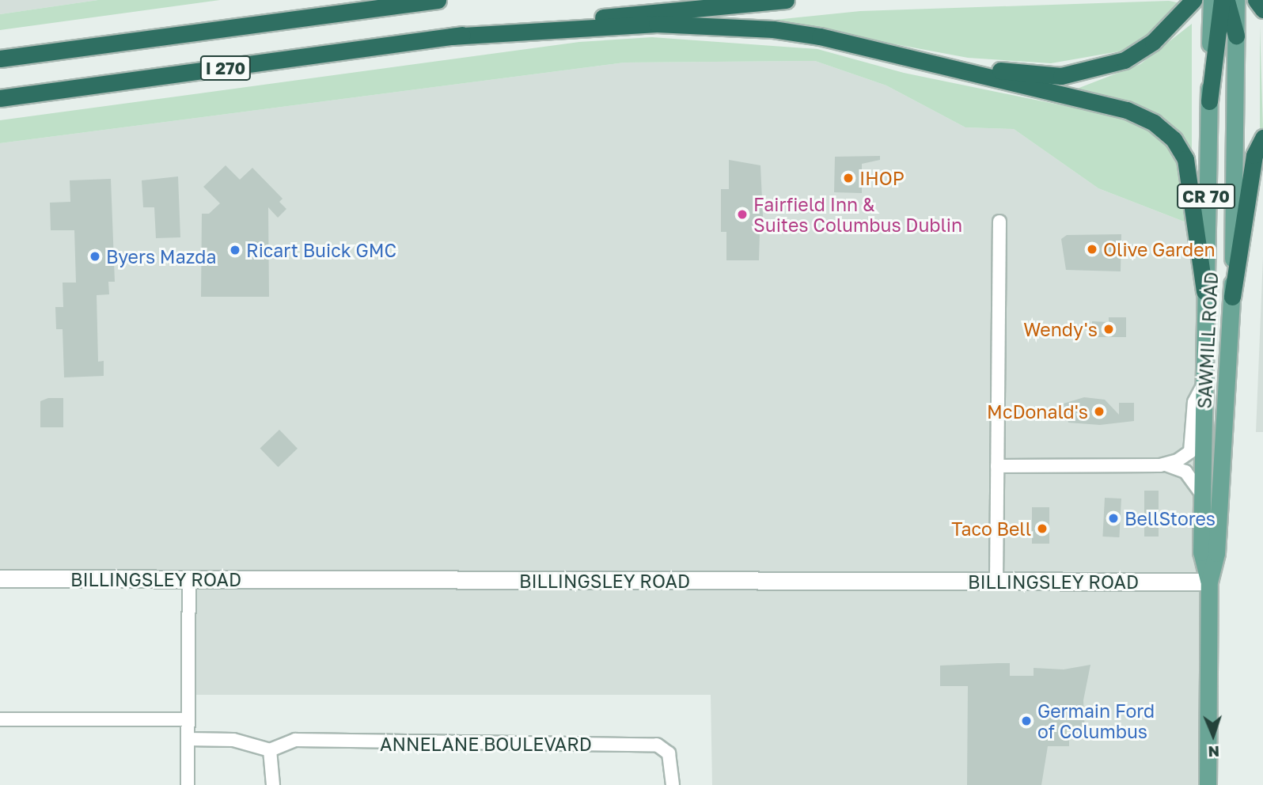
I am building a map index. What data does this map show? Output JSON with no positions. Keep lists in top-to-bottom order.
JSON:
{
  "streets": {
    "highway": ["I 270"],
    "main road": ["CR 70", "SAWMILL ROAD"],
    "street": ["BILLINGSLEY ROAD", "ANNELANE BOULEVARD"]
  },
  "crossings": [
    ["SAWMILL ROAD", "BILLINGSLEY ROAD"]
  ],
  "places": [
    "IHOP",
    "Fairfield Inn & Suites Columbus Dublin",
    "Olive Garden",
    "Ricart Buick GMC",
    "Byers Mazda",
    "Wendy's",
    "McDonald's",
    "BellStores",
    "Taco Bell",
    "Germain Ford of Columbus"
  ],
  "north": "bottom"
}
